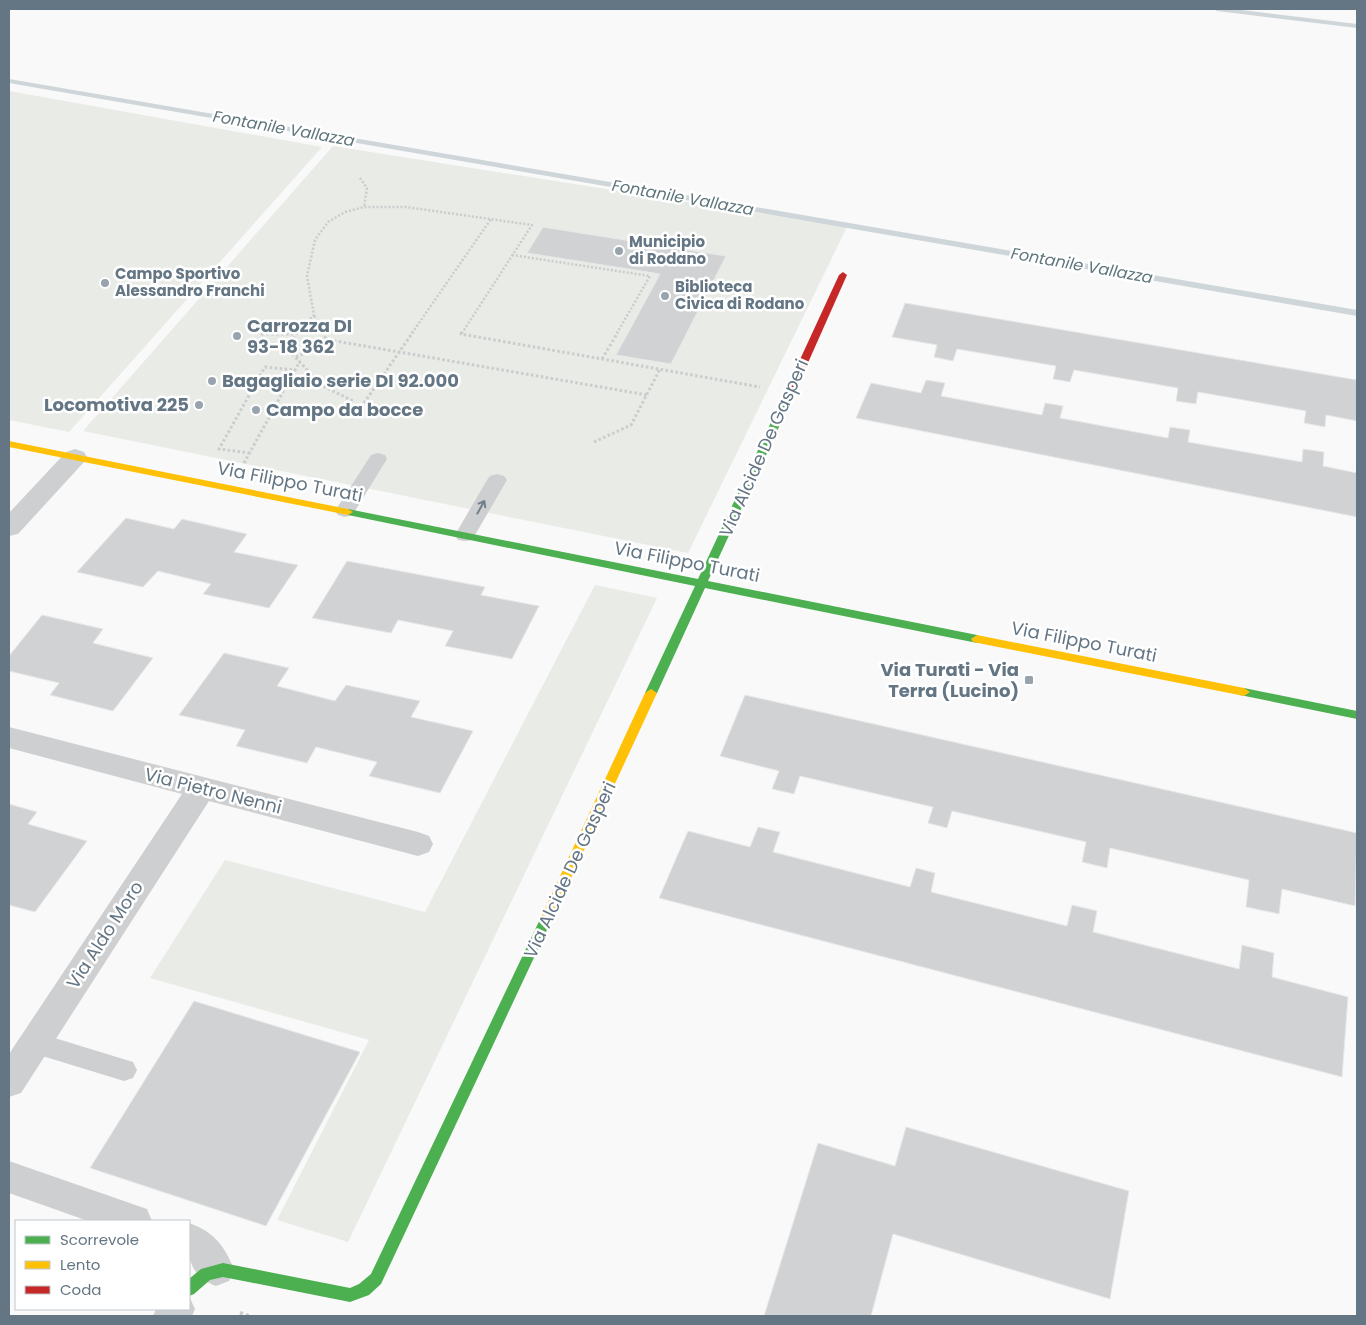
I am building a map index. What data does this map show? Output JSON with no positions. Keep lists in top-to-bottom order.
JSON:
{
  "streets": {
    "street": [
      "Via Alcide De Gasperi",
      "Via Filippo Turati",
      "Via Pietro Nenni",
      "Via Aldo Moro"
    ]
  },
  "crossings": [
    ["Via Alcide De Gasperi", "Via Filippo Turati"],
    ["Via Pietro Nenni", "Via Aldo Moro"]
  ],
  "water": ["Fontanile Vallazza"],
  "places": {
    "other": [
      "Municipio di Rodano",
      "Campo Sportivo Alessandro Franchi",
      "Biblioteca Civica di Rodano",
      "Carrozza DI 93-18 362",
      "Bagagliaio serie DI 92.000",
      "Locomotiva 225",
      "Campo da bocce"
    ],
    "transit": ["Via Turati - Via Terra (Lucino)"]
  },
  "legend": ["Scorrevole", "Lento", "Coda"]
}
